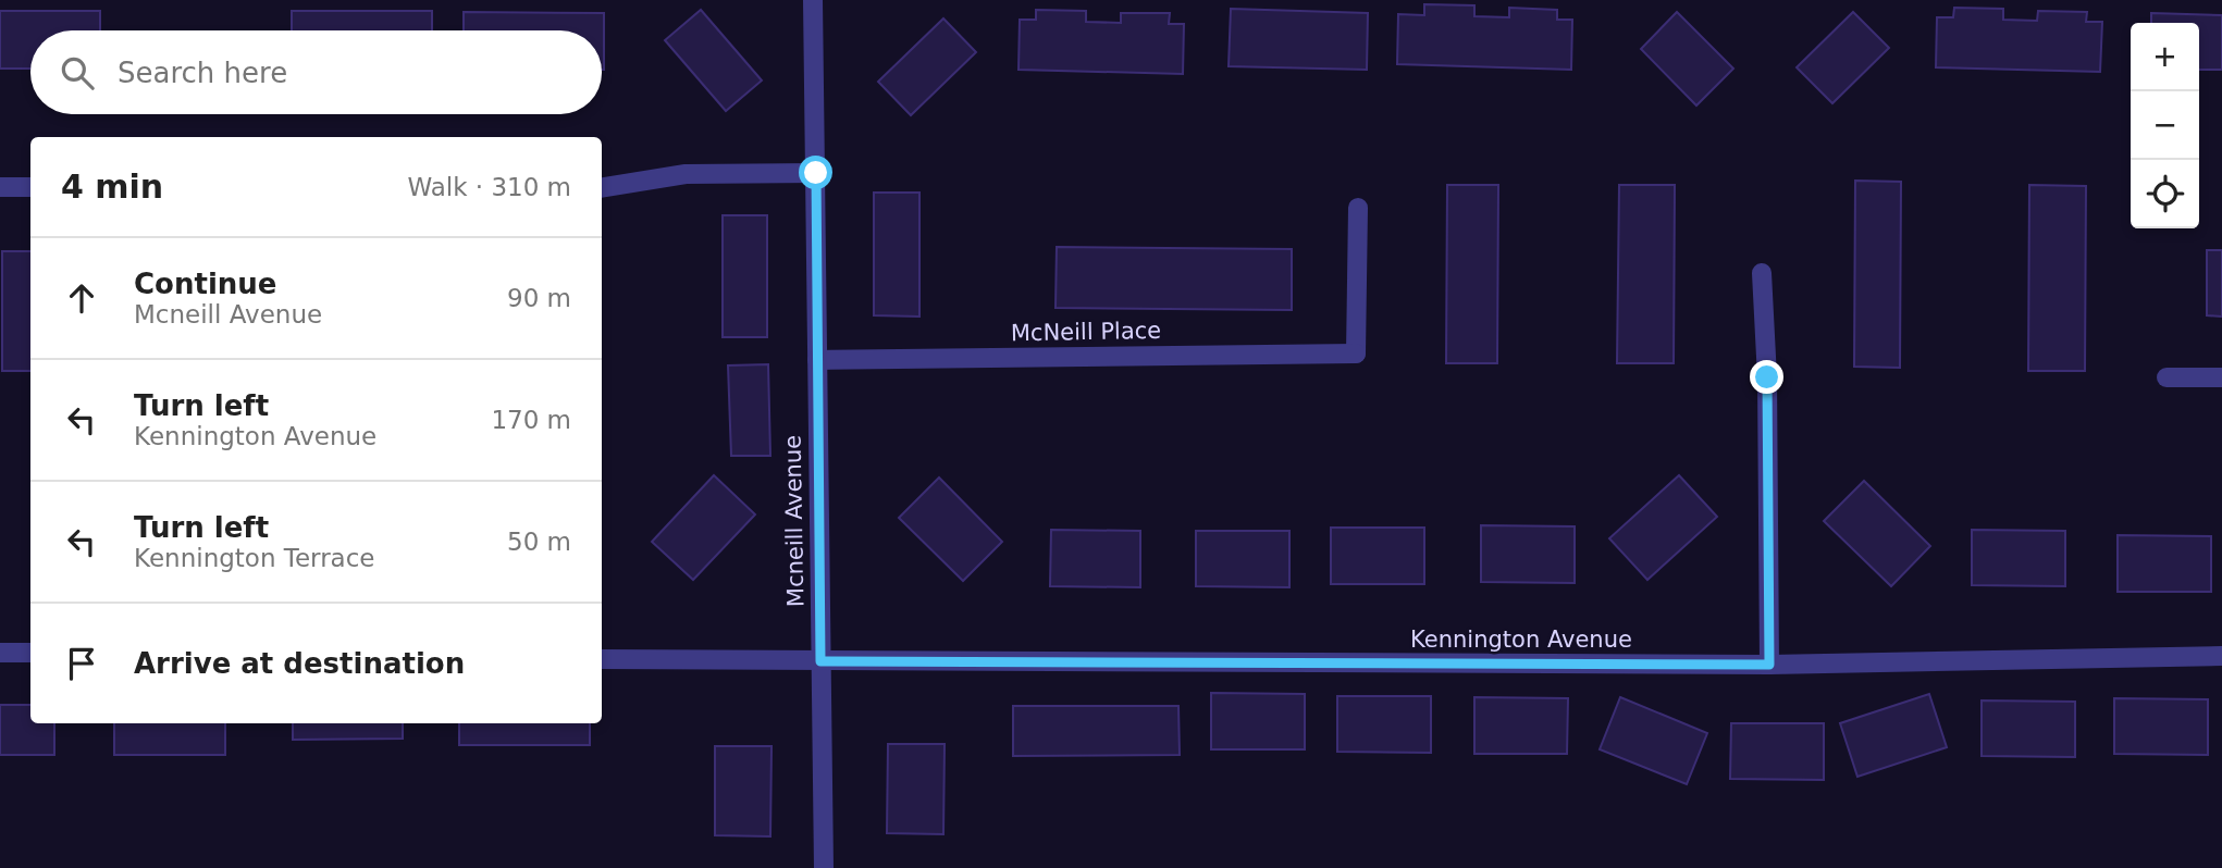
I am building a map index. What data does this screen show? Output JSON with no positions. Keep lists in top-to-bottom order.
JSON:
{
  "streets": {
    "street": ["McNeill Place", "Mcneill Avenue", "Kennington Avenue"]
  },
  "crossings": [
    ["McNeill Place", "Mcneill Avenue"],
    ["Mcneill Avenue", "Kennington Avenue"]
  ],
  "page": {
    "map_buttons": ["+", "−"],
    "search": "Search here",
    "heading": ["4 min", "Walk · 310 m"],
    "list": [
      ["Continue", "Mcneill Avenue", "90 m"],
      ["Turn left", "Kennington Avenue", "170 m"],
      ["Turn left", "Kennington Terrace", "50 m"],
      "Arrive at destination"
    ]
  }
}
